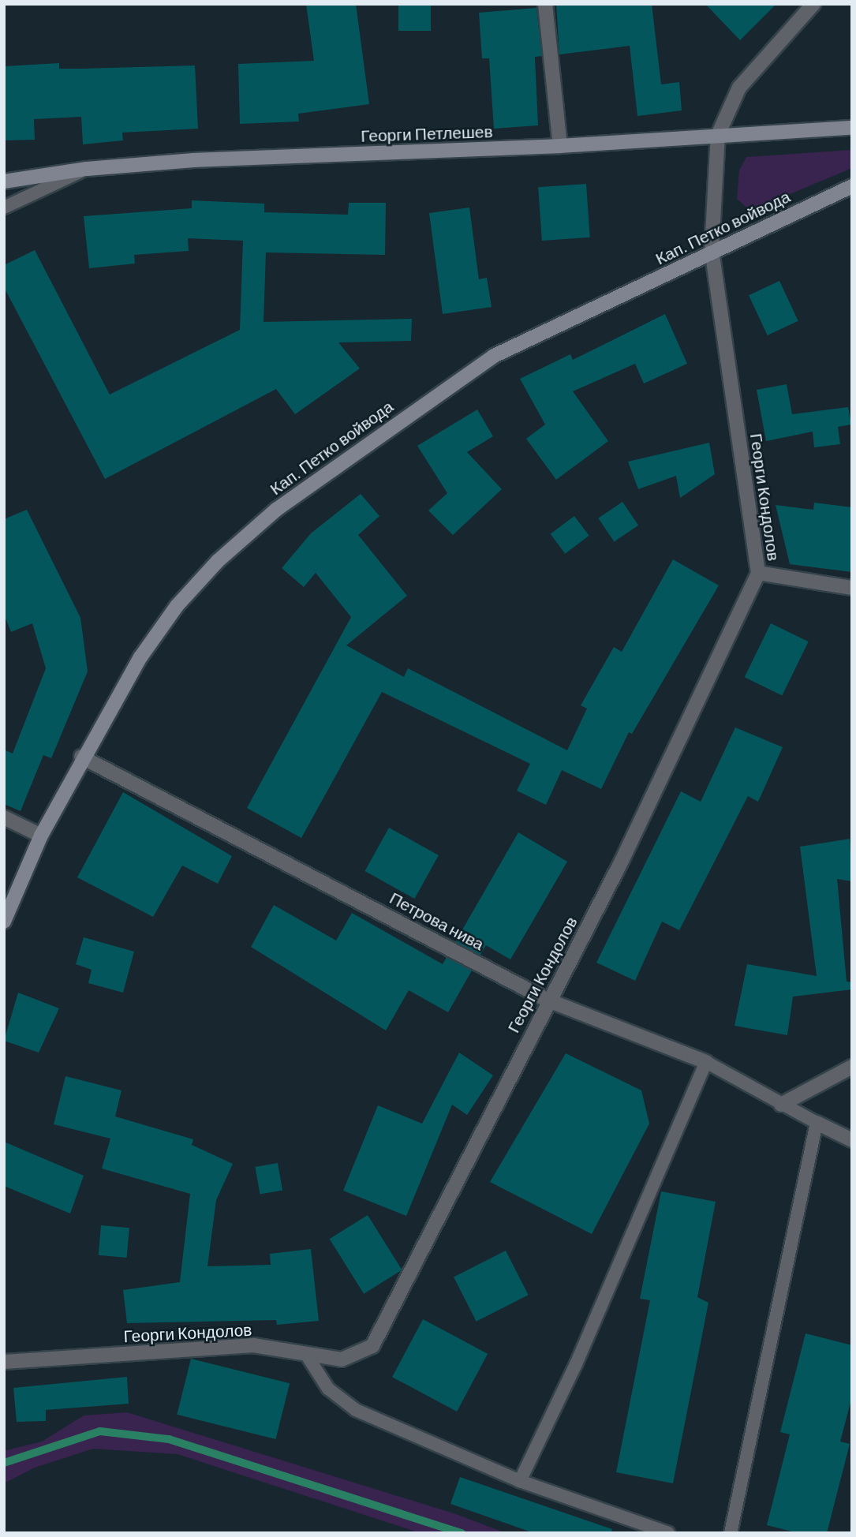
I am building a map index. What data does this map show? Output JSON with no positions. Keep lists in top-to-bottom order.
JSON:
{
  "streets": {
    "street": [
      "Георги Петлешев",
      "Кап. Петко войвода",
      "Георги Кондолов",
      "Петрова нива"
    ]
  },
  "crossings": [
    ["Георги Петлешев", "Георги Кондолов"],
    ["Кап. Петко войвода", "Георги Кондолов"],
    ["Кап. Петко войвода", "Петрова нива"],
    ["Георги Кондолов", "Петрова нива"]
  ]
}
